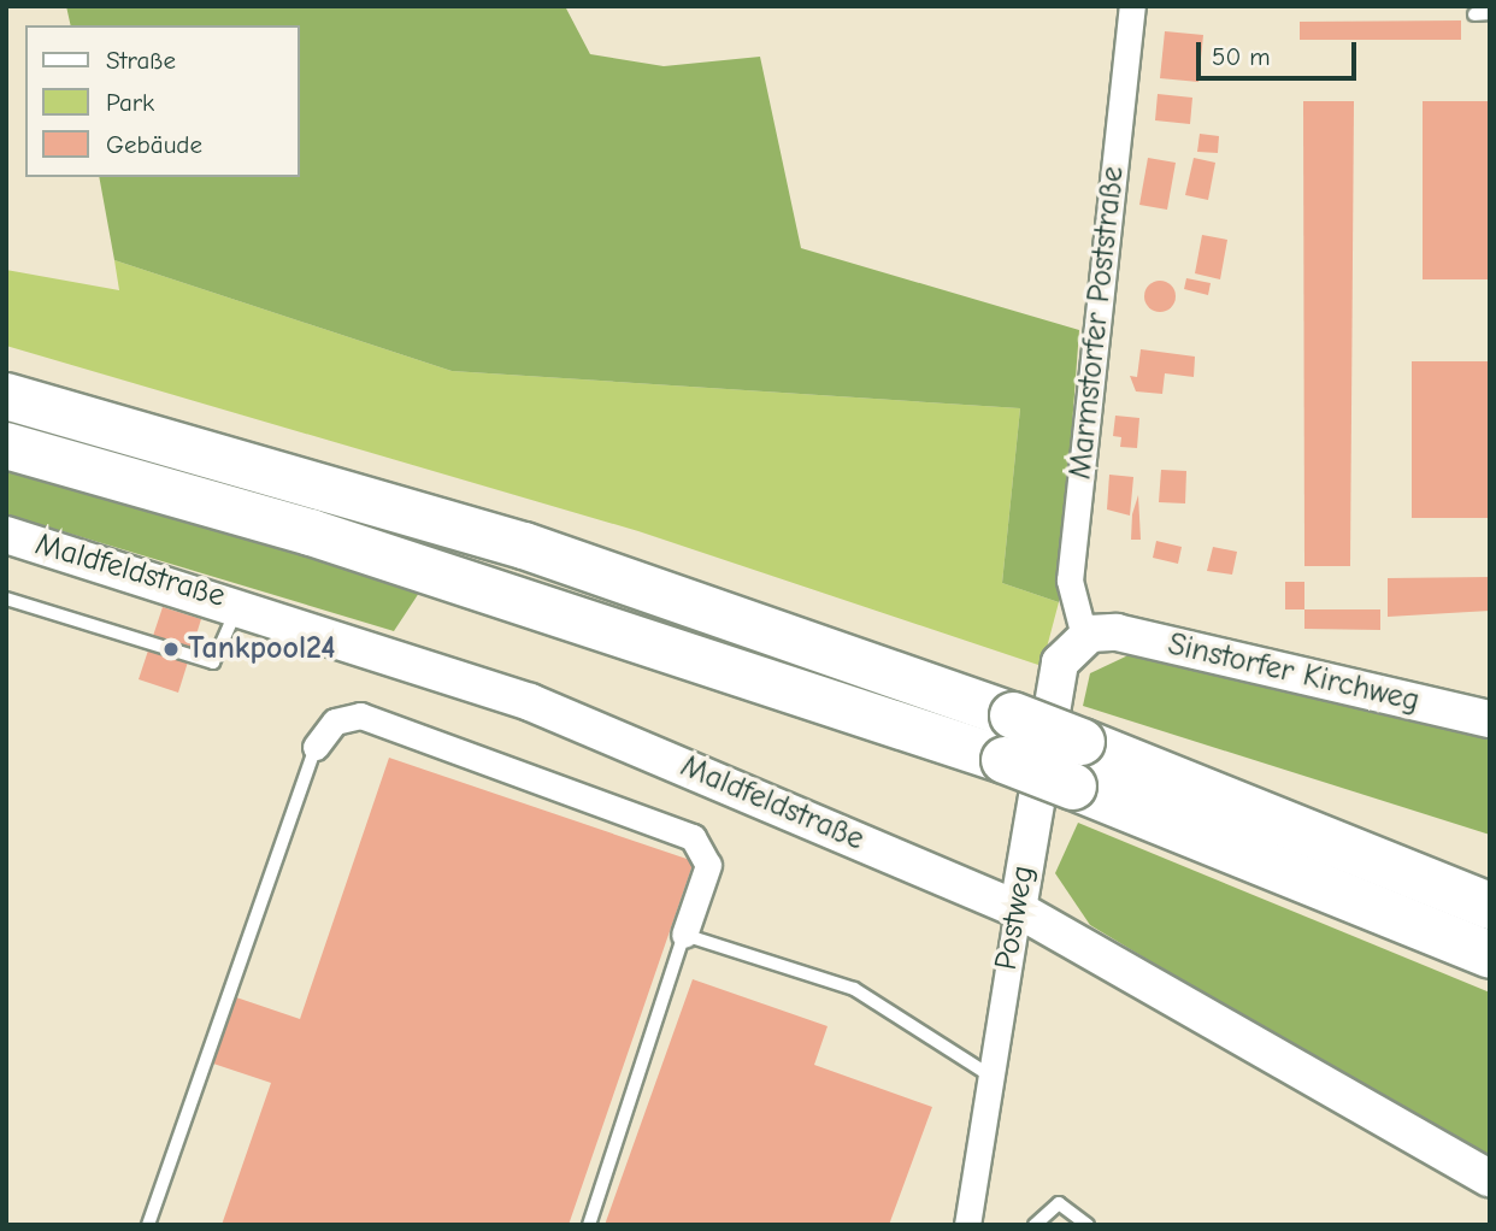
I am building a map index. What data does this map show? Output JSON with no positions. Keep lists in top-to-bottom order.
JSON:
{
  "streets": {
    "main road": ["Maldfeldstraße", "Sinstorfer Kirchweg", "Postweg"],
    "street": ["Marmstorfer Poststraße"]
  },
  "crossings": [
    ["Marmstorfer Poststraße", "Sinstorfer Kirchweg"],
    ["Marmstorfer Poststraße", "Postweg"],
    ["Maldfeldstraße", "Postweg"],
    ["Sinstorfer Kirchweg", "Postweg"]
  ],
  "places": ["Tankpool24"],
  "legend": ["Straße", "Park", "Gebäude"],
  "scale_bar": "50 m"
}
